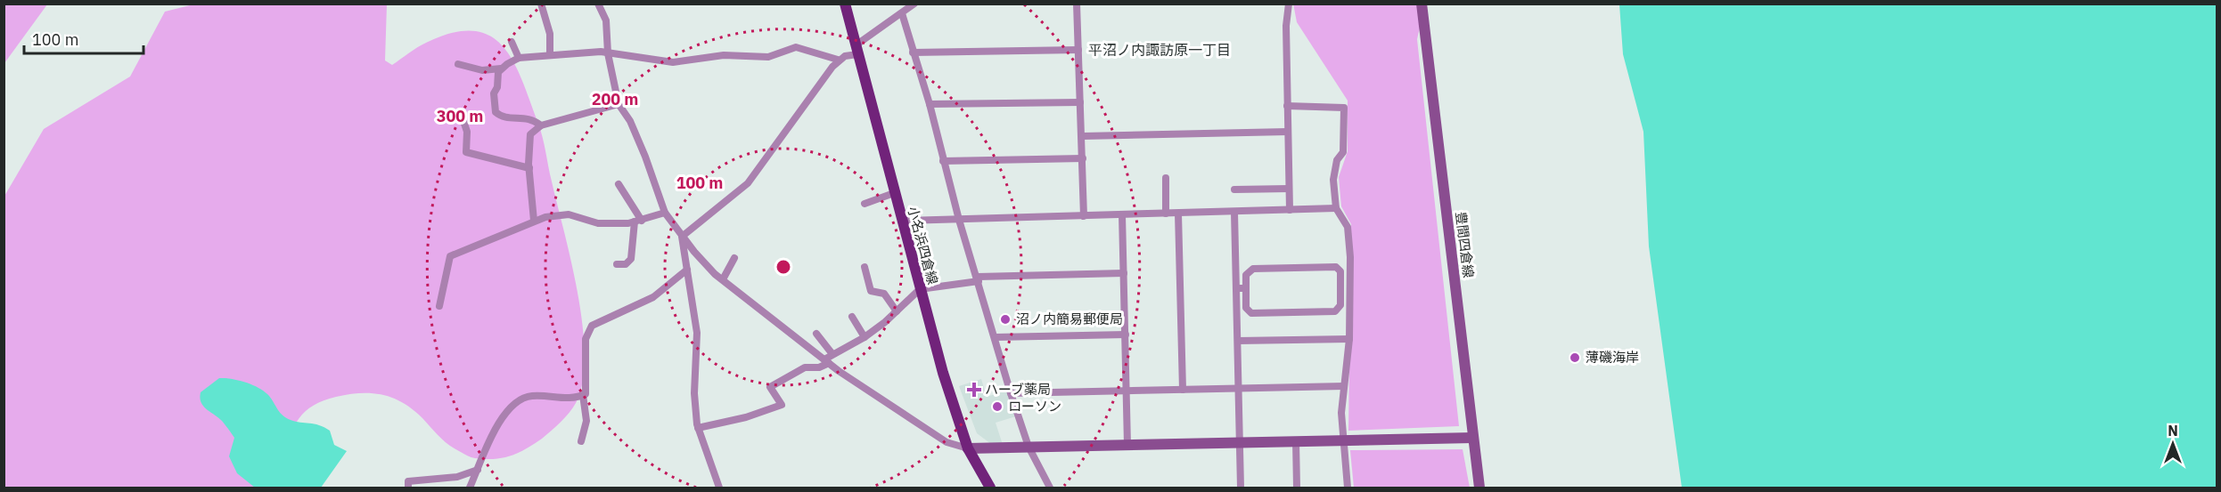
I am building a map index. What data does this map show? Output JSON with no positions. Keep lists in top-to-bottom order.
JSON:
{
  "streets": {
    "main road": ["小名浜四倉線"],
    "street": ["豊間四倉線"]
  },
  "districts": ["平沼ノ内諏訪原一丁目"],
  "places": {
    "other": ["沼ノ内簡易郵便局", "薄磯海岸", "ローソン"],
    "health": ["ハーブ薬局"]
  },
  "scale_bar": "100 m",
  "north": "top",
  "rings": ["200 m", "300 m", "100 m"]
}
